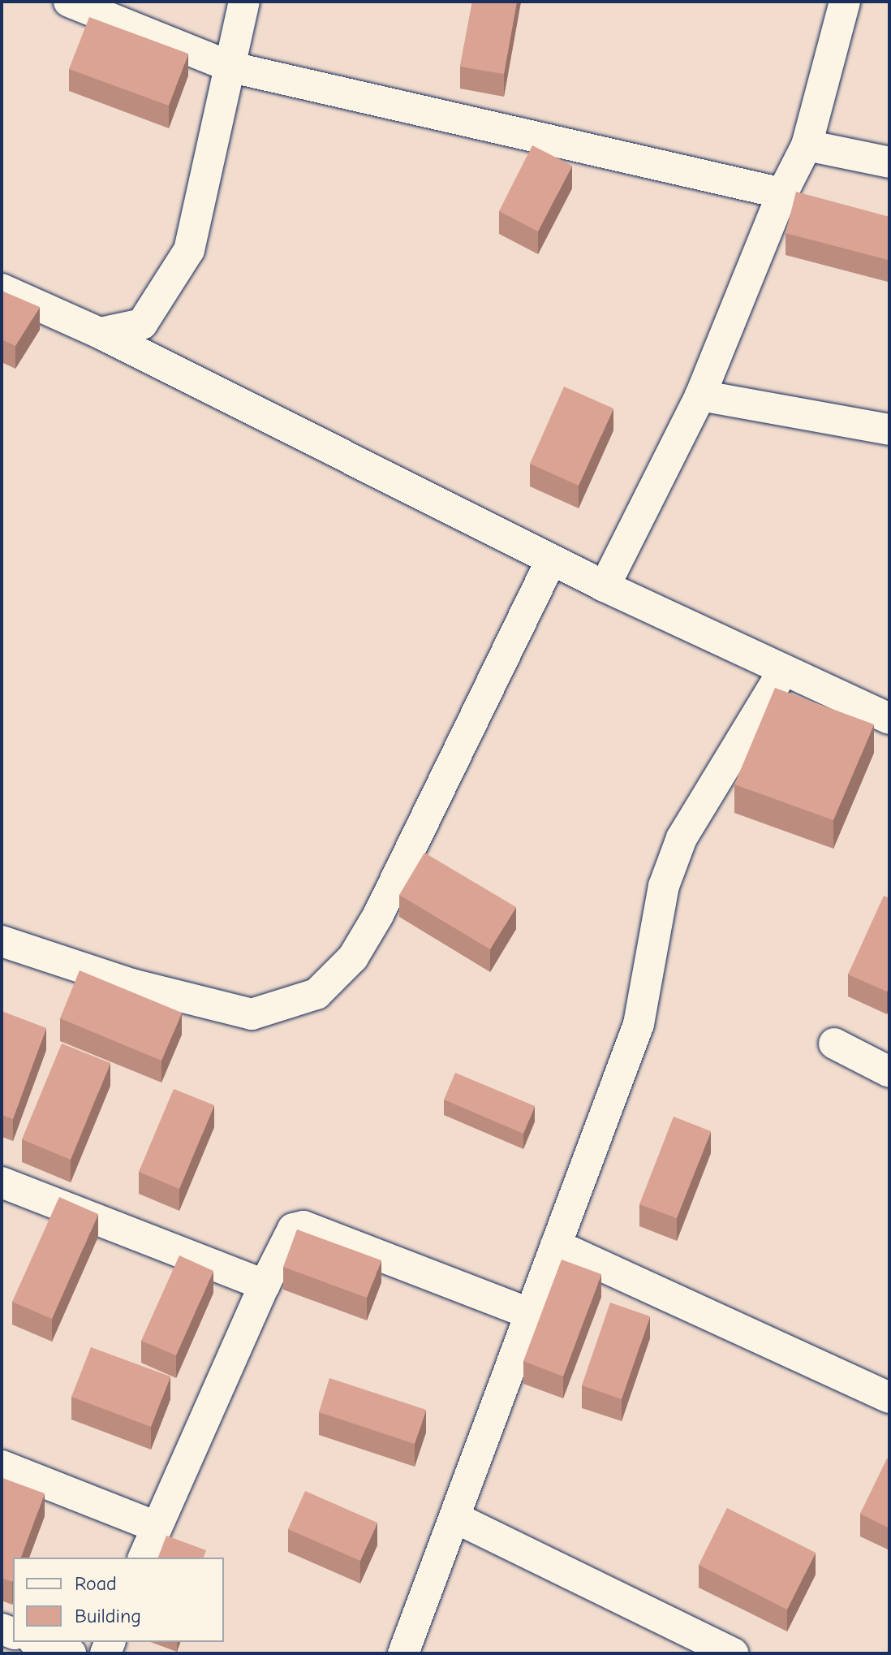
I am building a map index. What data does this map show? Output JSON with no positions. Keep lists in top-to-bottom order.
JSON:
{
  "legend": ["Road", "Building"]
}
